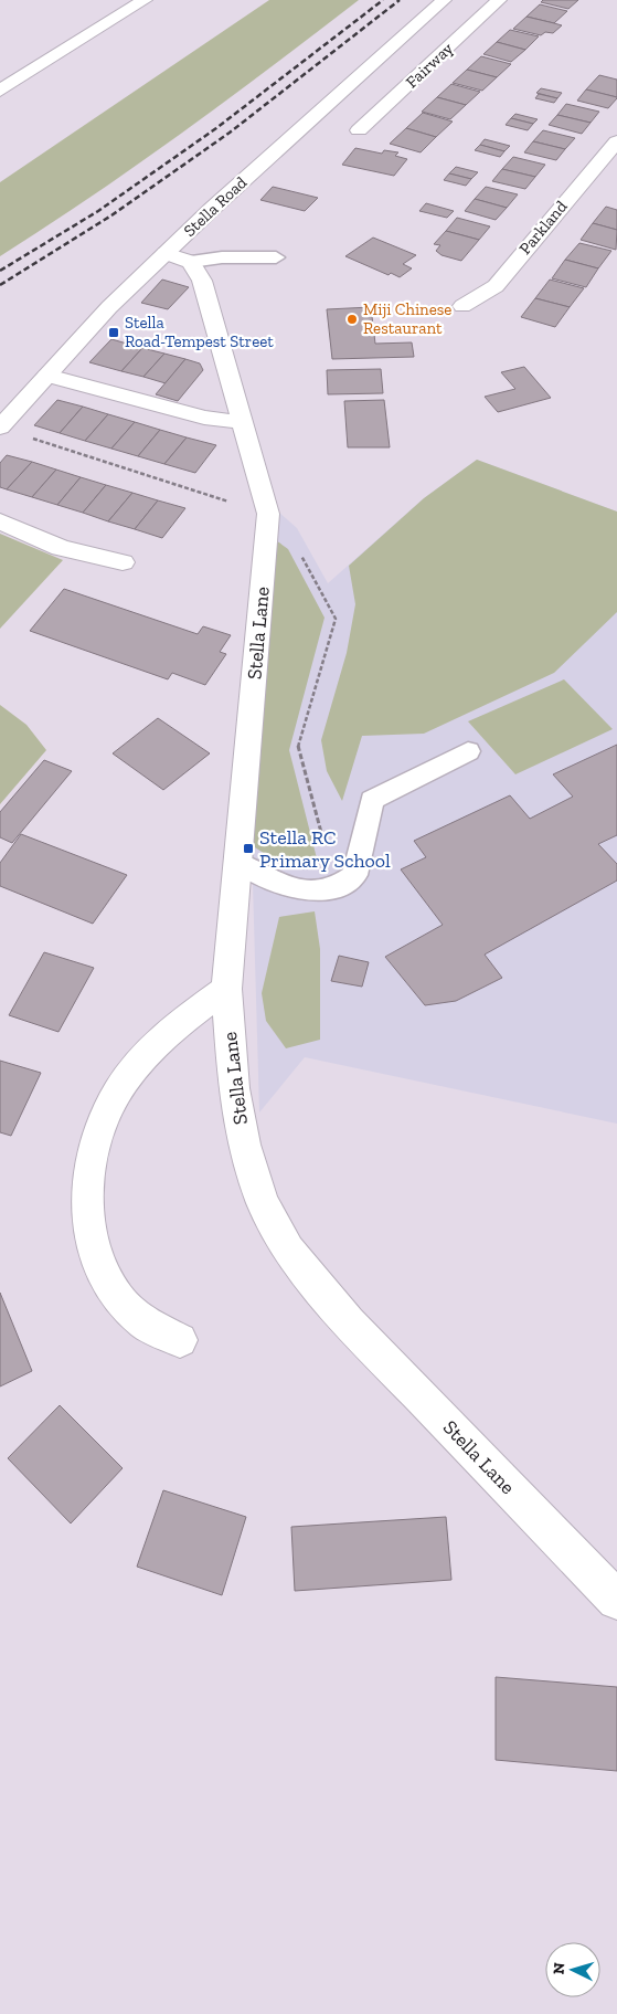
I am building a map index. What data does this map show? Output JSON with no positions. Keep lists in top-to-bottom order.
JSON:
{
  "streets": {
    "street": [
      "Fairway",
      "Stella Road",
      "Parkland",
      "Stella Lane"
    ]
  },
  "places": {
    "other": ["Miji Chinese Restaurant"],
    "transit": ["Stella Road-Tempest Street", "Stella RC Primary School"]
  },
  "north": "left"
}
